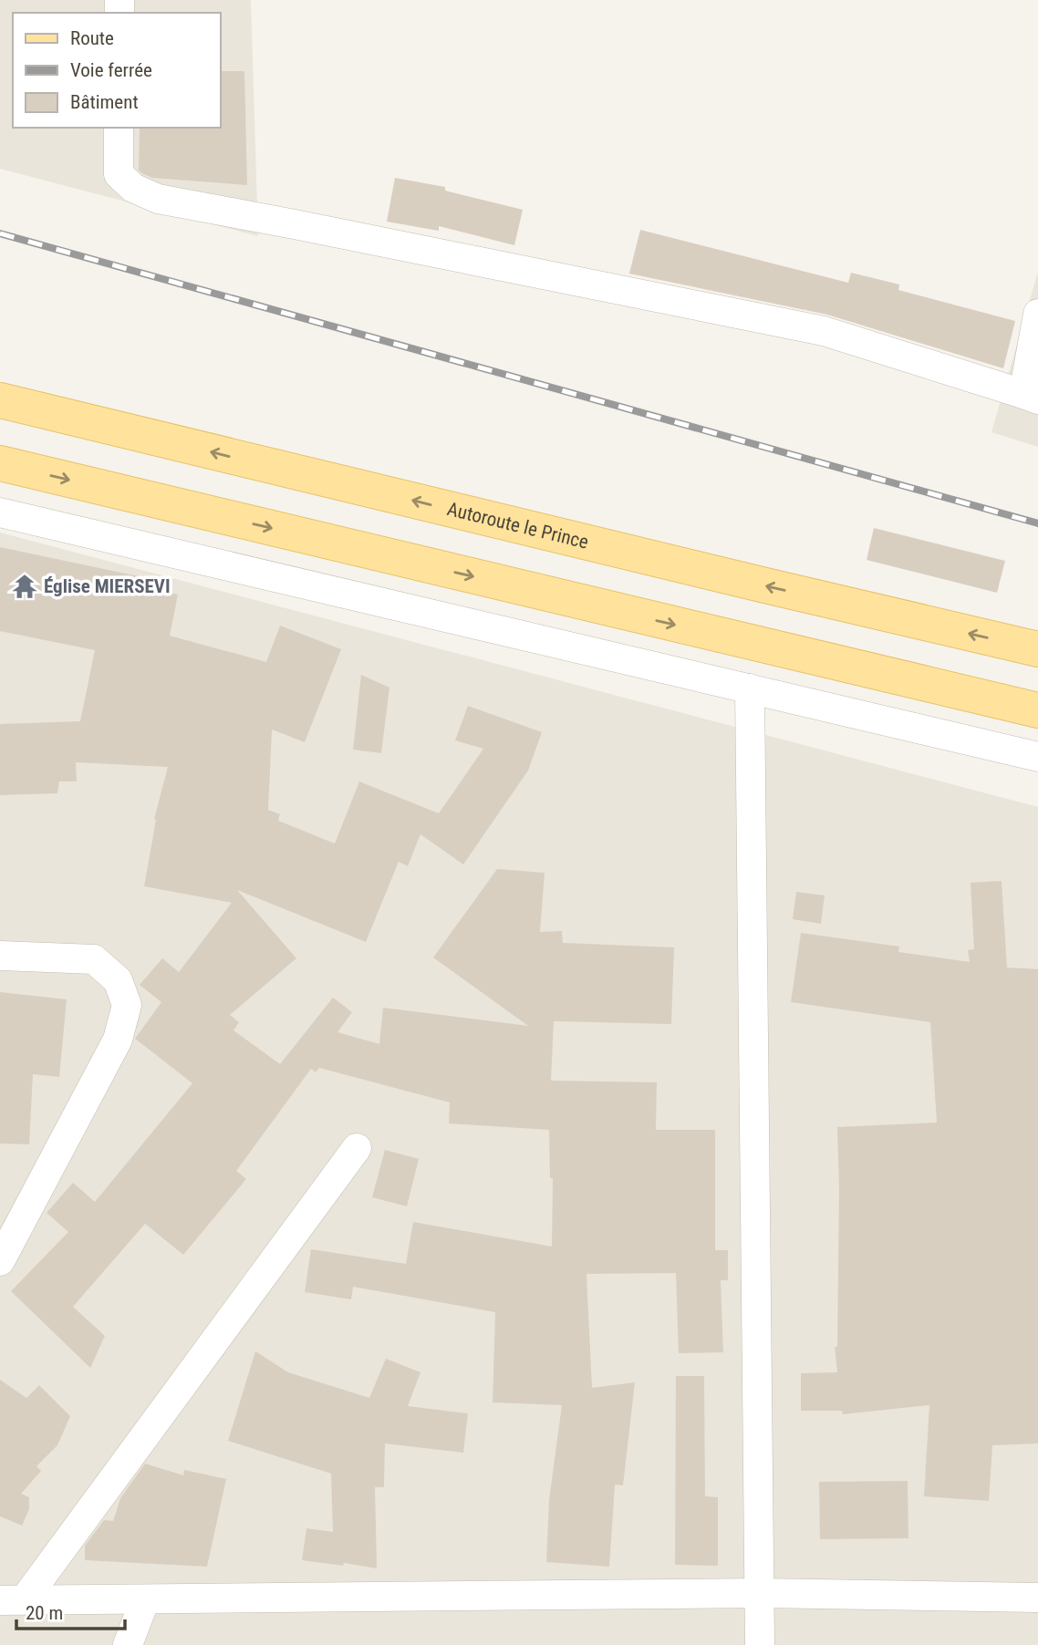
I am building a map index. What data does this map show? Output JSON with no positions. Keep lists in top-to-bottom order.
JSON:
{
  "streets": {
    "main road": ["Autoroute le Prince"]
  },
  "places": {
    "temple": ["Église MIERSEVI"]
  },
  "legend": ["Route", "Voie ferrée", "Bâtiment"],
  "scale_bar": "20 m"
}
